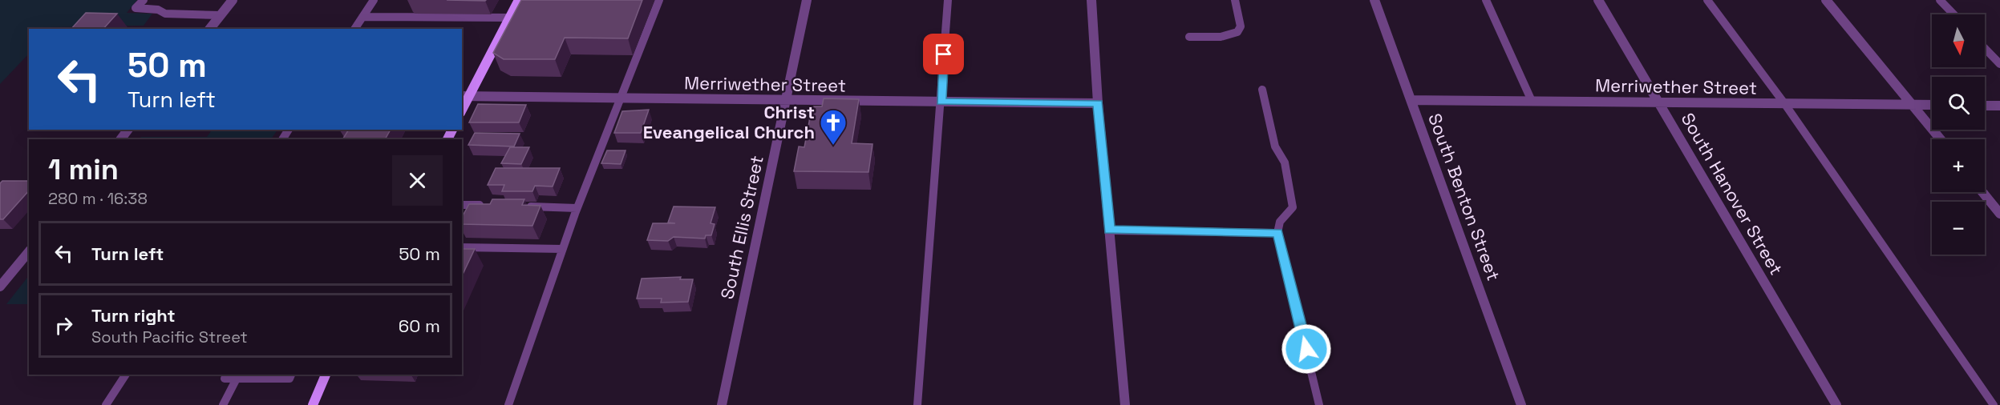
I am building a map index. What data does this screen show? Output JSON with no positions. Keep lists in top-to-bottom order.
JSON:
{
  "streets": {
    "street": [
      "Merriwether Street",
      "South Hanover Street",
      "South Benton Street",
      "South Ellis Street"
    ]
  },
  "crossings": [
    ["Merriwether Street", "South Hanover Street"],
    ["Merriwether Street", "South Benton Street"],
    ["Merriwether Street", "South Ellis Street"]
  ],
  "places": {
    "church": ["Christ Eveangelical Church"]
  },
  "north": "bottom",
  "page": {
    "map_buttons": ["+", "−"],
    "turn": ["50 m", "Turn left"],
    "heading": ["1 min", "280 m · 16:38"],
    "list": [
      {
        "name": "Turn left",
        "value": "50 m"
      },
      {
        "name": "Turn right",
        "note": "South Pacific Street",
        "value": "60 m"
      }
    ]
  }
}
